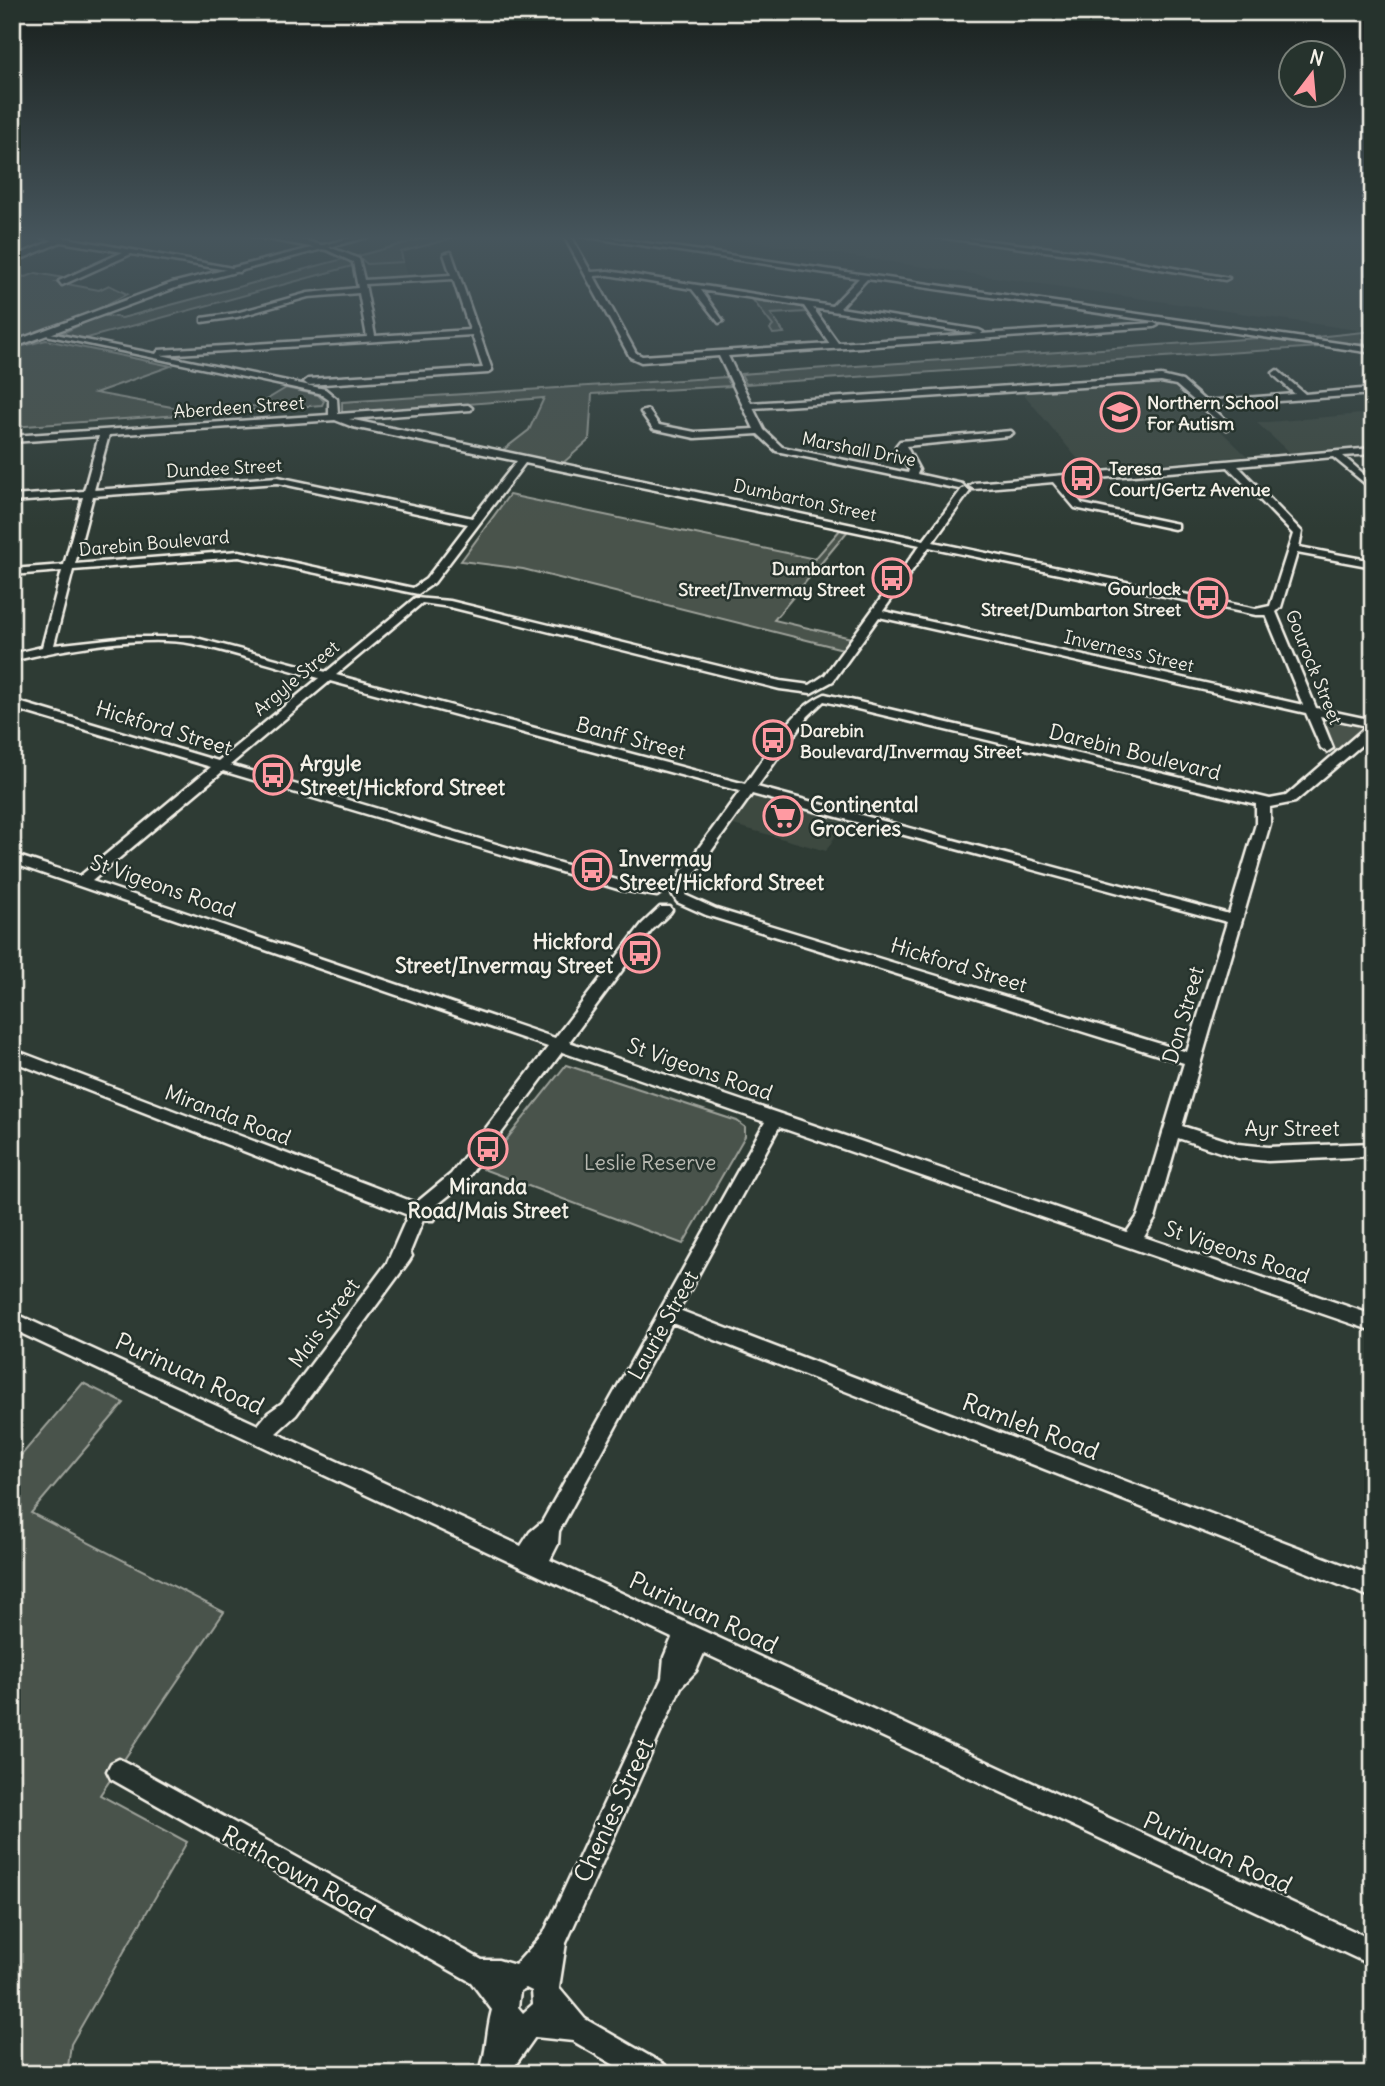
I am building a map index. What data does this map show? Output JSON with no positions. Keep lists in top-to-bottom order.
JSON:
{
  "streets": {
    "street": [
      "Aberdeen Street",
      "Marshall Drive",
      "Dundee Street",
      "Dumbarton Street",
      "Darebin Boulevard",
      "Inverness Street",
      "Gourock Street",
      "Argyle Street",
      "Hickford Street",
      "Banff Street",
      "St Vigeons Road",
      "Don Street",
      "Miranda Road",
      "Ayr Street",
      "Mais Street",
      "Laurie Street",
      "Purinuan Road",
      "Ramleh Road",
      "Chenies Street",
      "Rathcown Road"
    ]
  },
  "crossings": [
    ["Aberdeen Street", "Dumbarton Street"],
    ["Dumbarton Street", "Gourock Street"],
    ["Darebin Boulevard", "Argyle Street"],
    ["Darebin Boulevard", "Don Street"],
    ["Inverness Street", "Gourock Street"],
    ["Argyle Street", "Hickford Street"],
    ["Argyle Street", "Banff Street"],
    ["Argyle Street", "St Vigeons Road"],
    ["Hickford Street", "Don Street"],
    ["Hickford Street", "Mais Street"],
    ["Banff Street", "Don Street"],
    ["St Vigeons Road", "Don Street"],
    ["St Vigeons Road", "Mais Street"],
    ["St Vigeons Road", "Laurie Street"],
    ["Don Street", "Ayr Street"],
    ["Miranda Road", "Mais Street"],
    ["Mais Street", "Purinuan Road"],
    ["Laurie Street", "Purinuan Road"],
    ["Laurie Street", "Ramleh Road"],
    ["Purinuan Road", "Chenies Street"],
    ["Chenies Street", "Rathcown Road"]
  ],
  "parks": ["Leslie Reserve"],
  "places": {
    "school or university": ["Northern School For Autism"],
    "bus stop": [
      "Teresa Court/Gertz Avenue",
      "Dumbarton Street/Invermay Street",
      "Gourlock Street/Dumbarton Street",
      "Darebin Boulevard/Invermay Street",
      "Argyle Street/Hickford Street",
      "Invermay Street/Hickford Street",
      "Hickford Street/Invermay Street",
      "Miranda Road/Mais Street"
    ],
    "supermarket": ["Continental Groceries"]
  },
  "north": "top"
}
